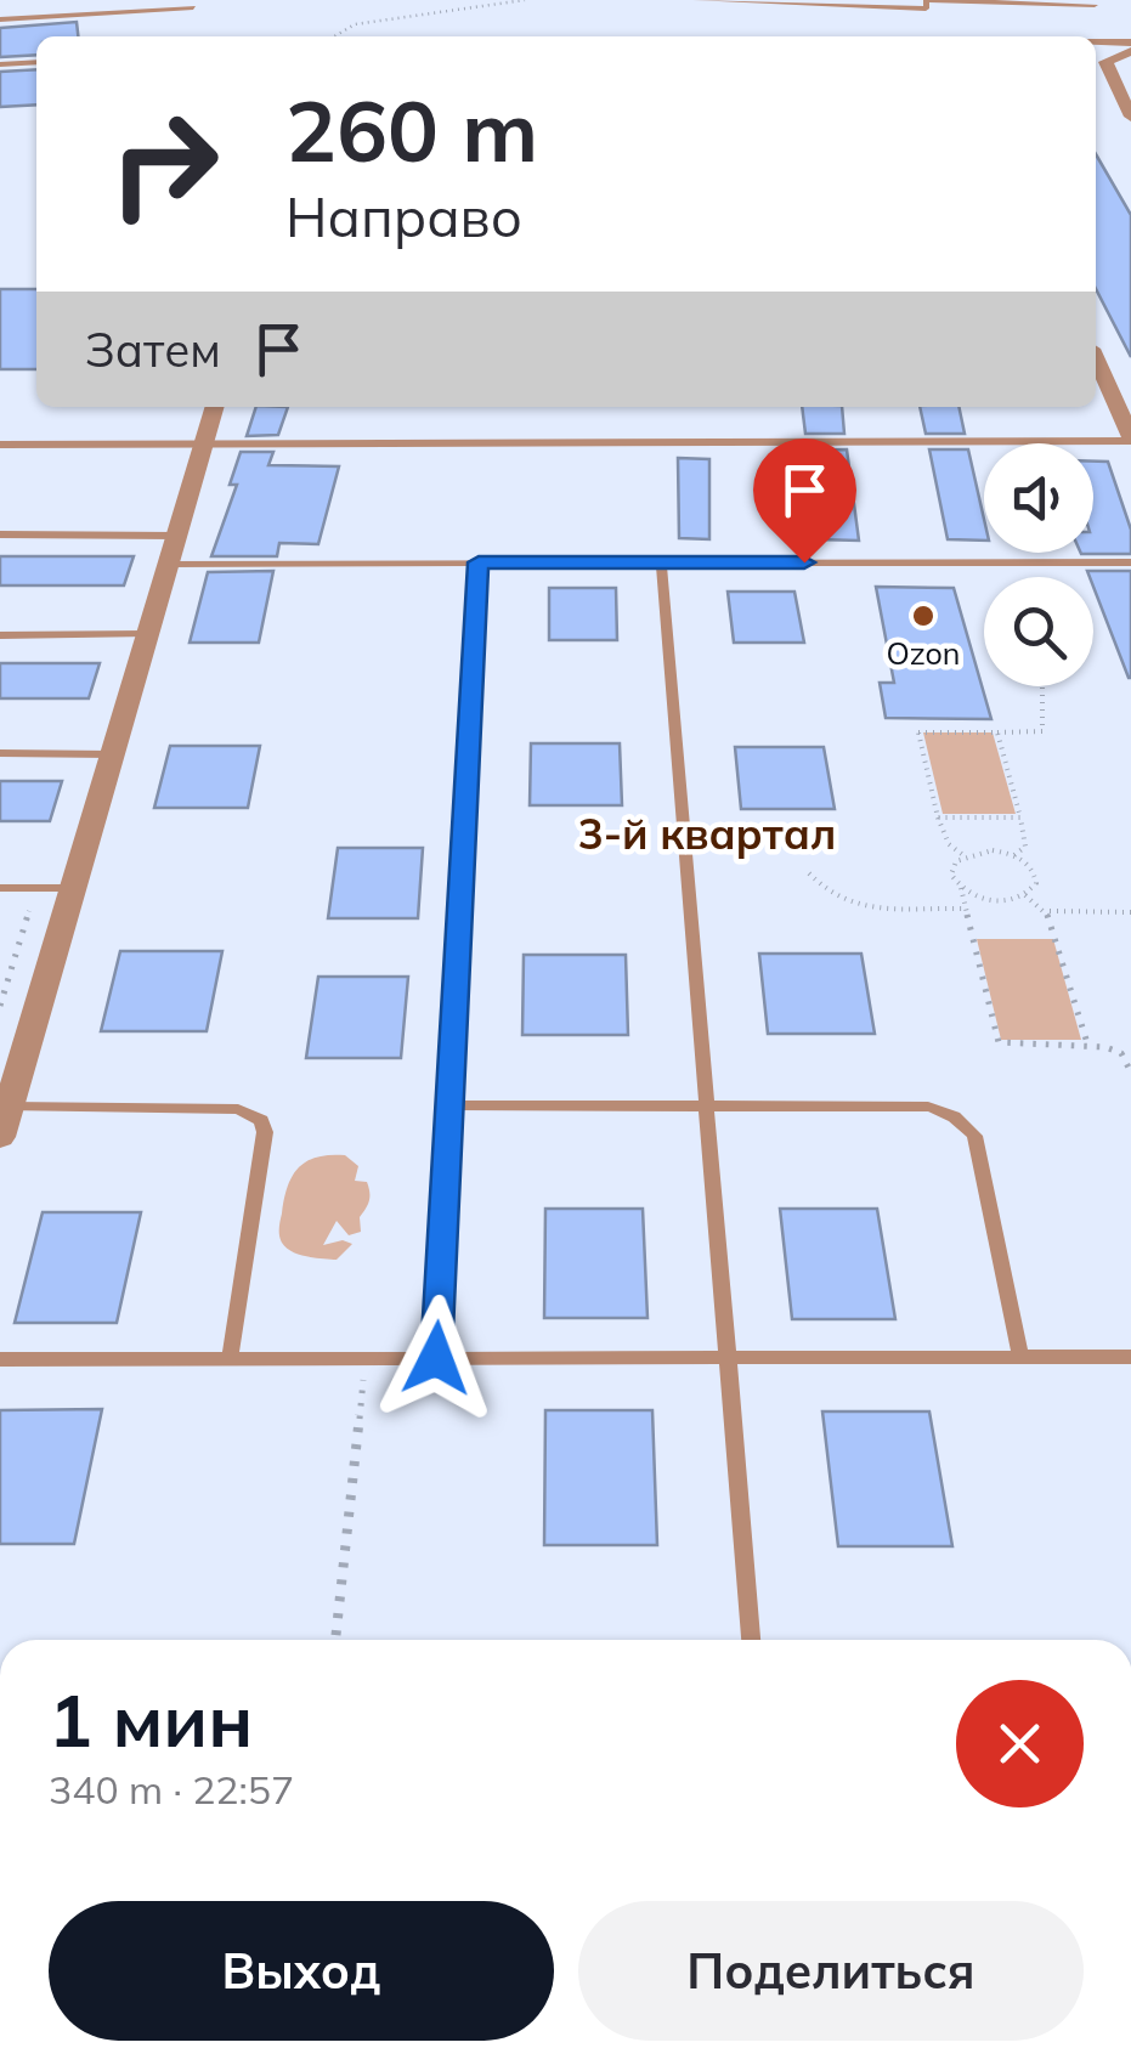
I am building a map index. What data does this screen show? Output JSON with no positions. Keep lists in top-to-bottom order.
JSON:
{
  "districts": ["3-й квартал"],
  "places": ["Ozon"],
  "page": {
    "turn": ["260 m", "Направо"],
    "then": "Затем",
    "heading": ["1 мин", "340 m · 22:57"],
    "buttons": ["Выход", "Поделиться"]
  }
}
